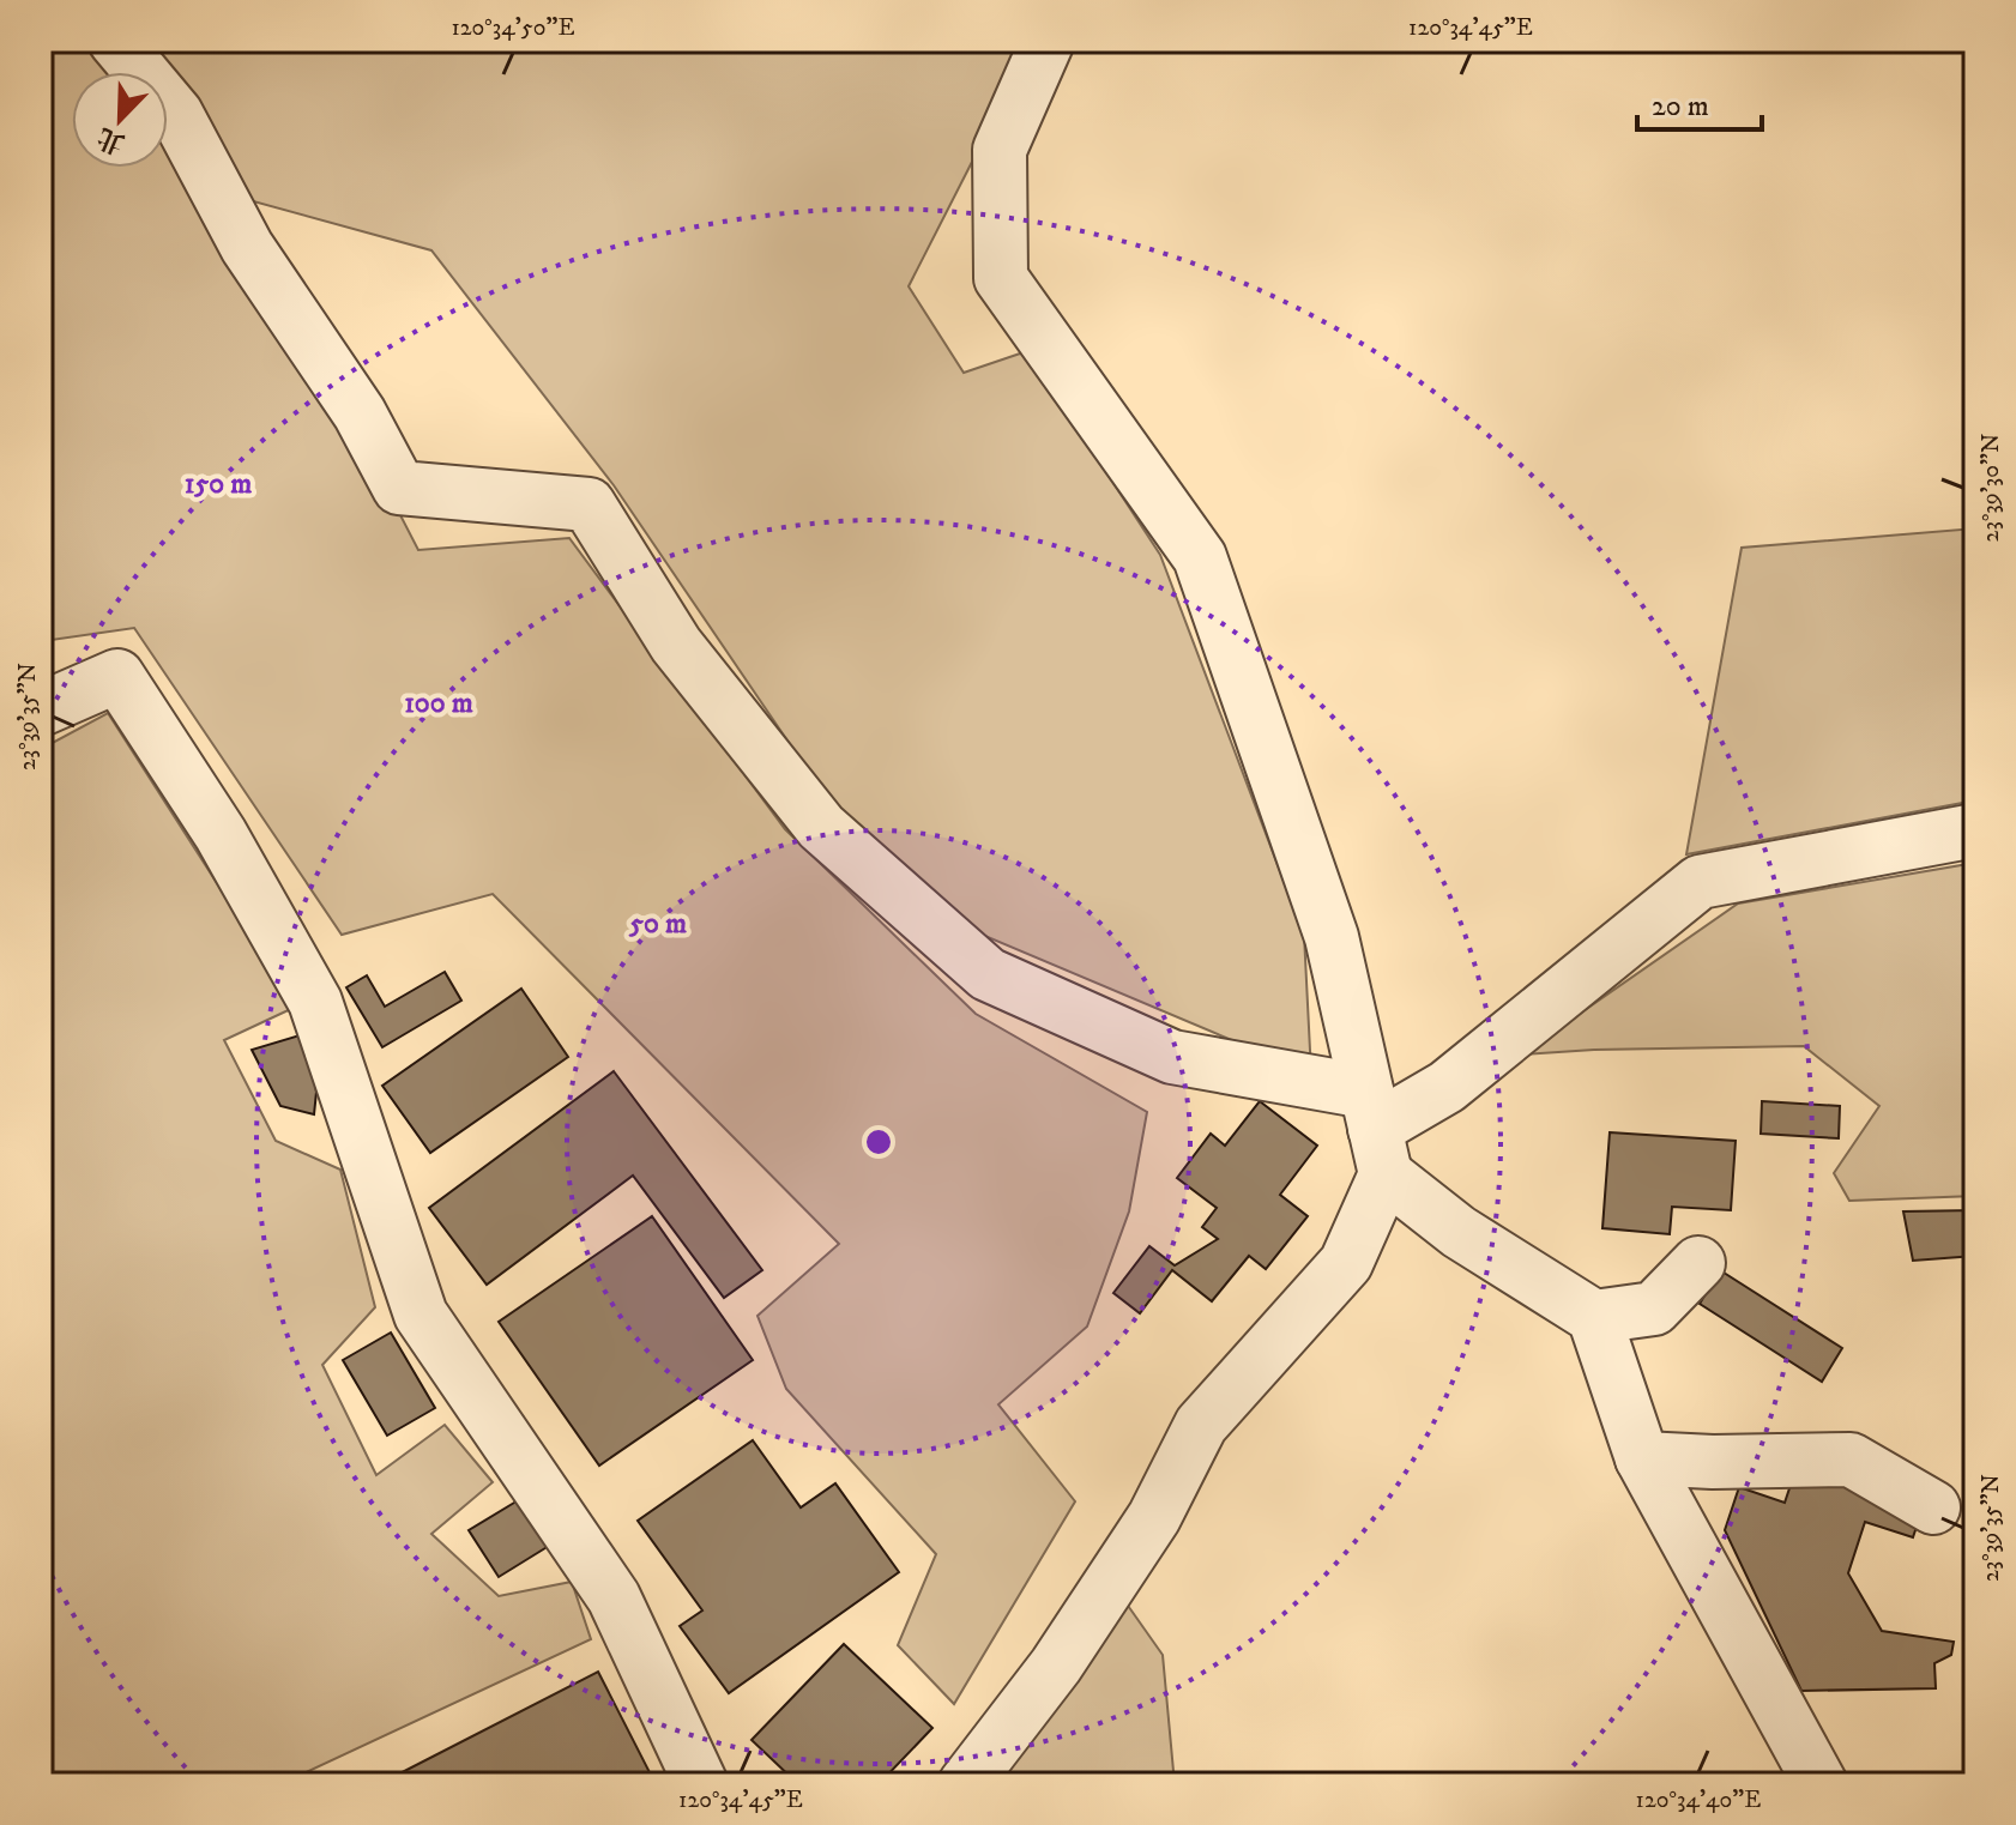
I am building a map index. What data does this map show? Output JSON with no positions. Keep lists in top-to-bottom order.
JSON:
{
  "scale_bar": "20 m",
  "north": "bottom left",
  "coordinates": [
    "120°34'50\"E",
    "120°34'45\"E",
    "23°39'30\"N",
    "23°39'35\"N",
    "120°34'40\"E"
  ],
  "rings": ["150 m", "100 m", "50 m"]
}
